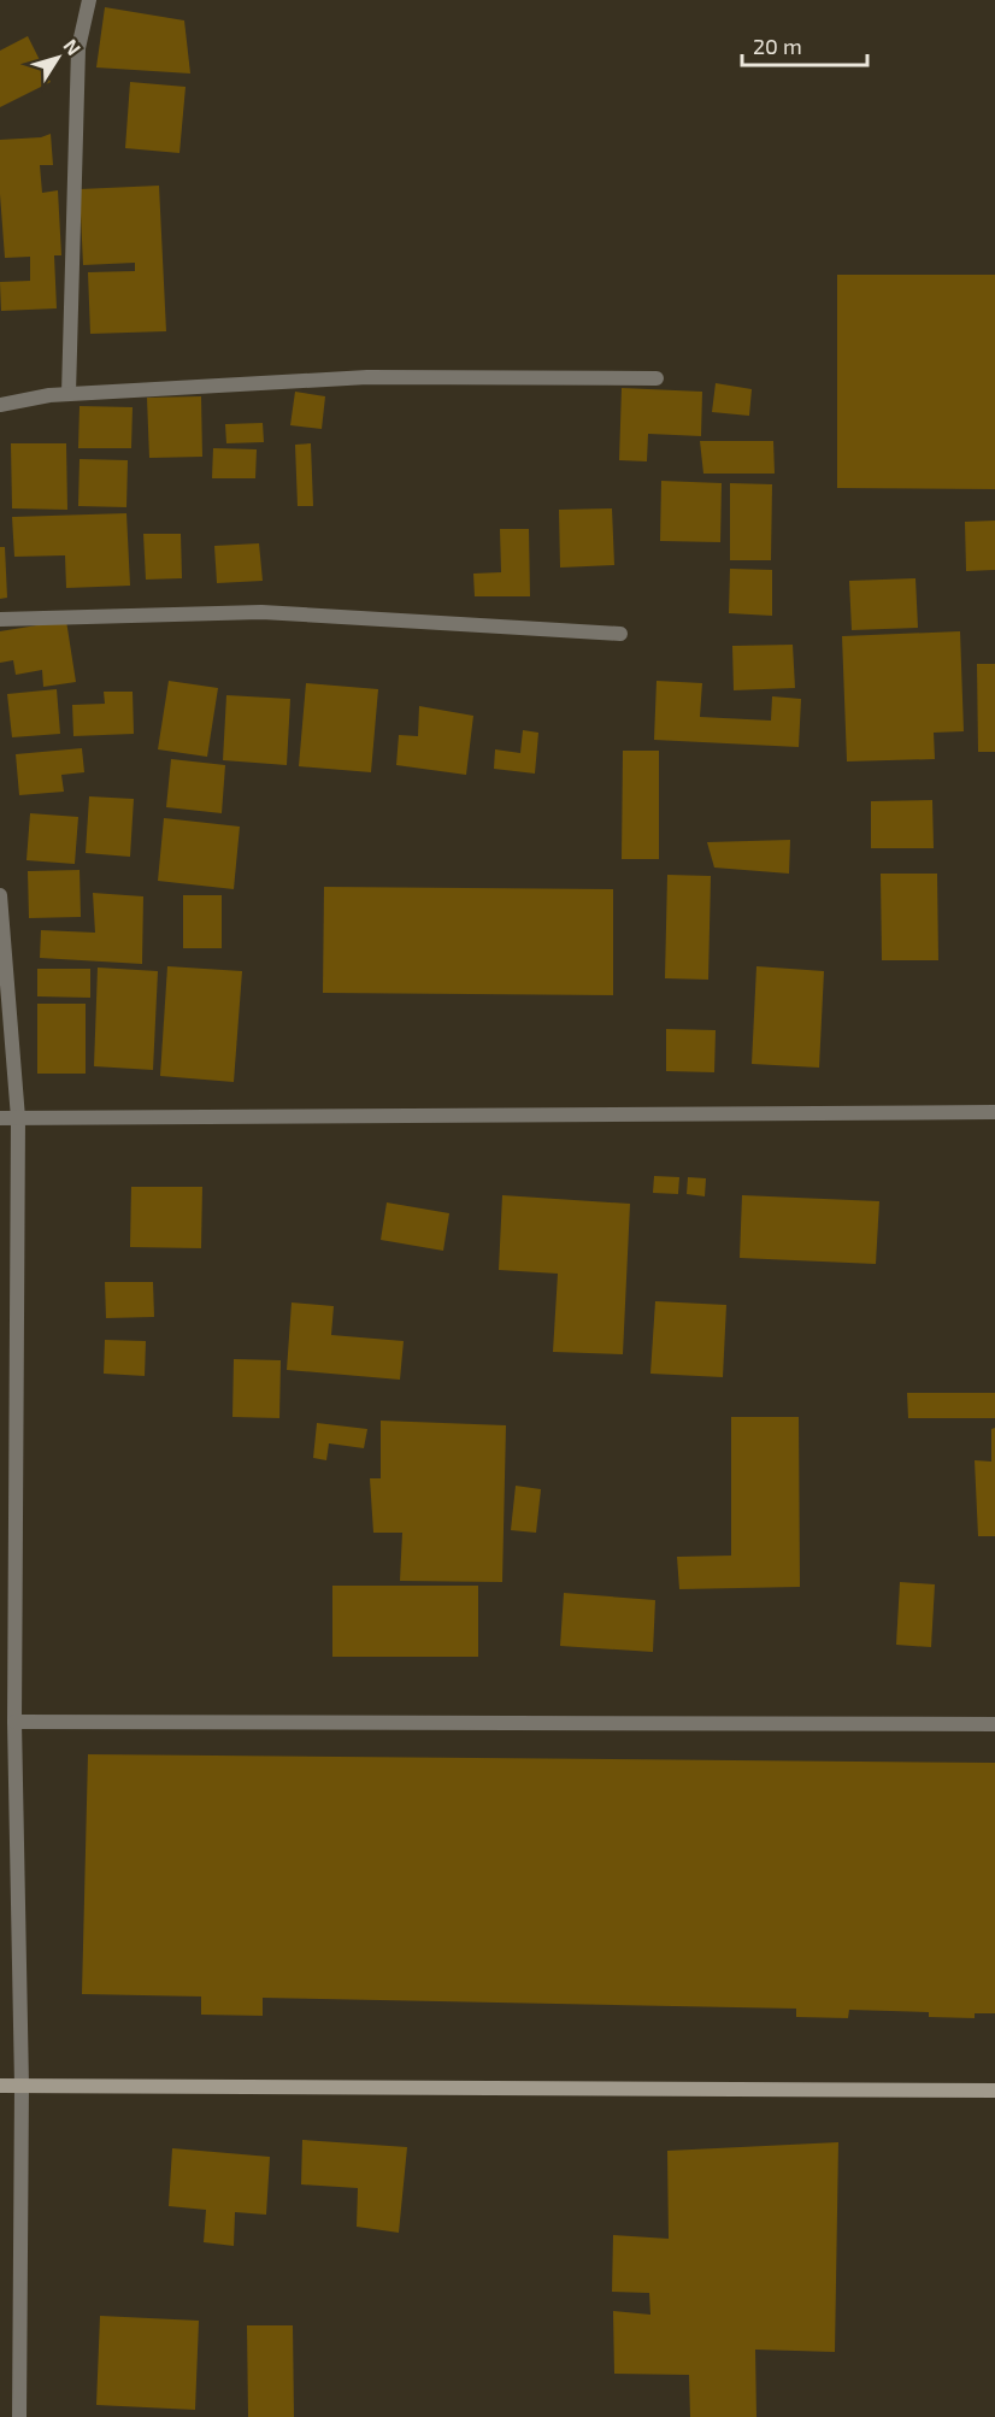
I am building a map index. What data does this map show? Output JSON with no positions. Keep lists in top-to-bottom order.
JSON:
{
  "scale_bar": "20 m",
  "north": "top right"
}
